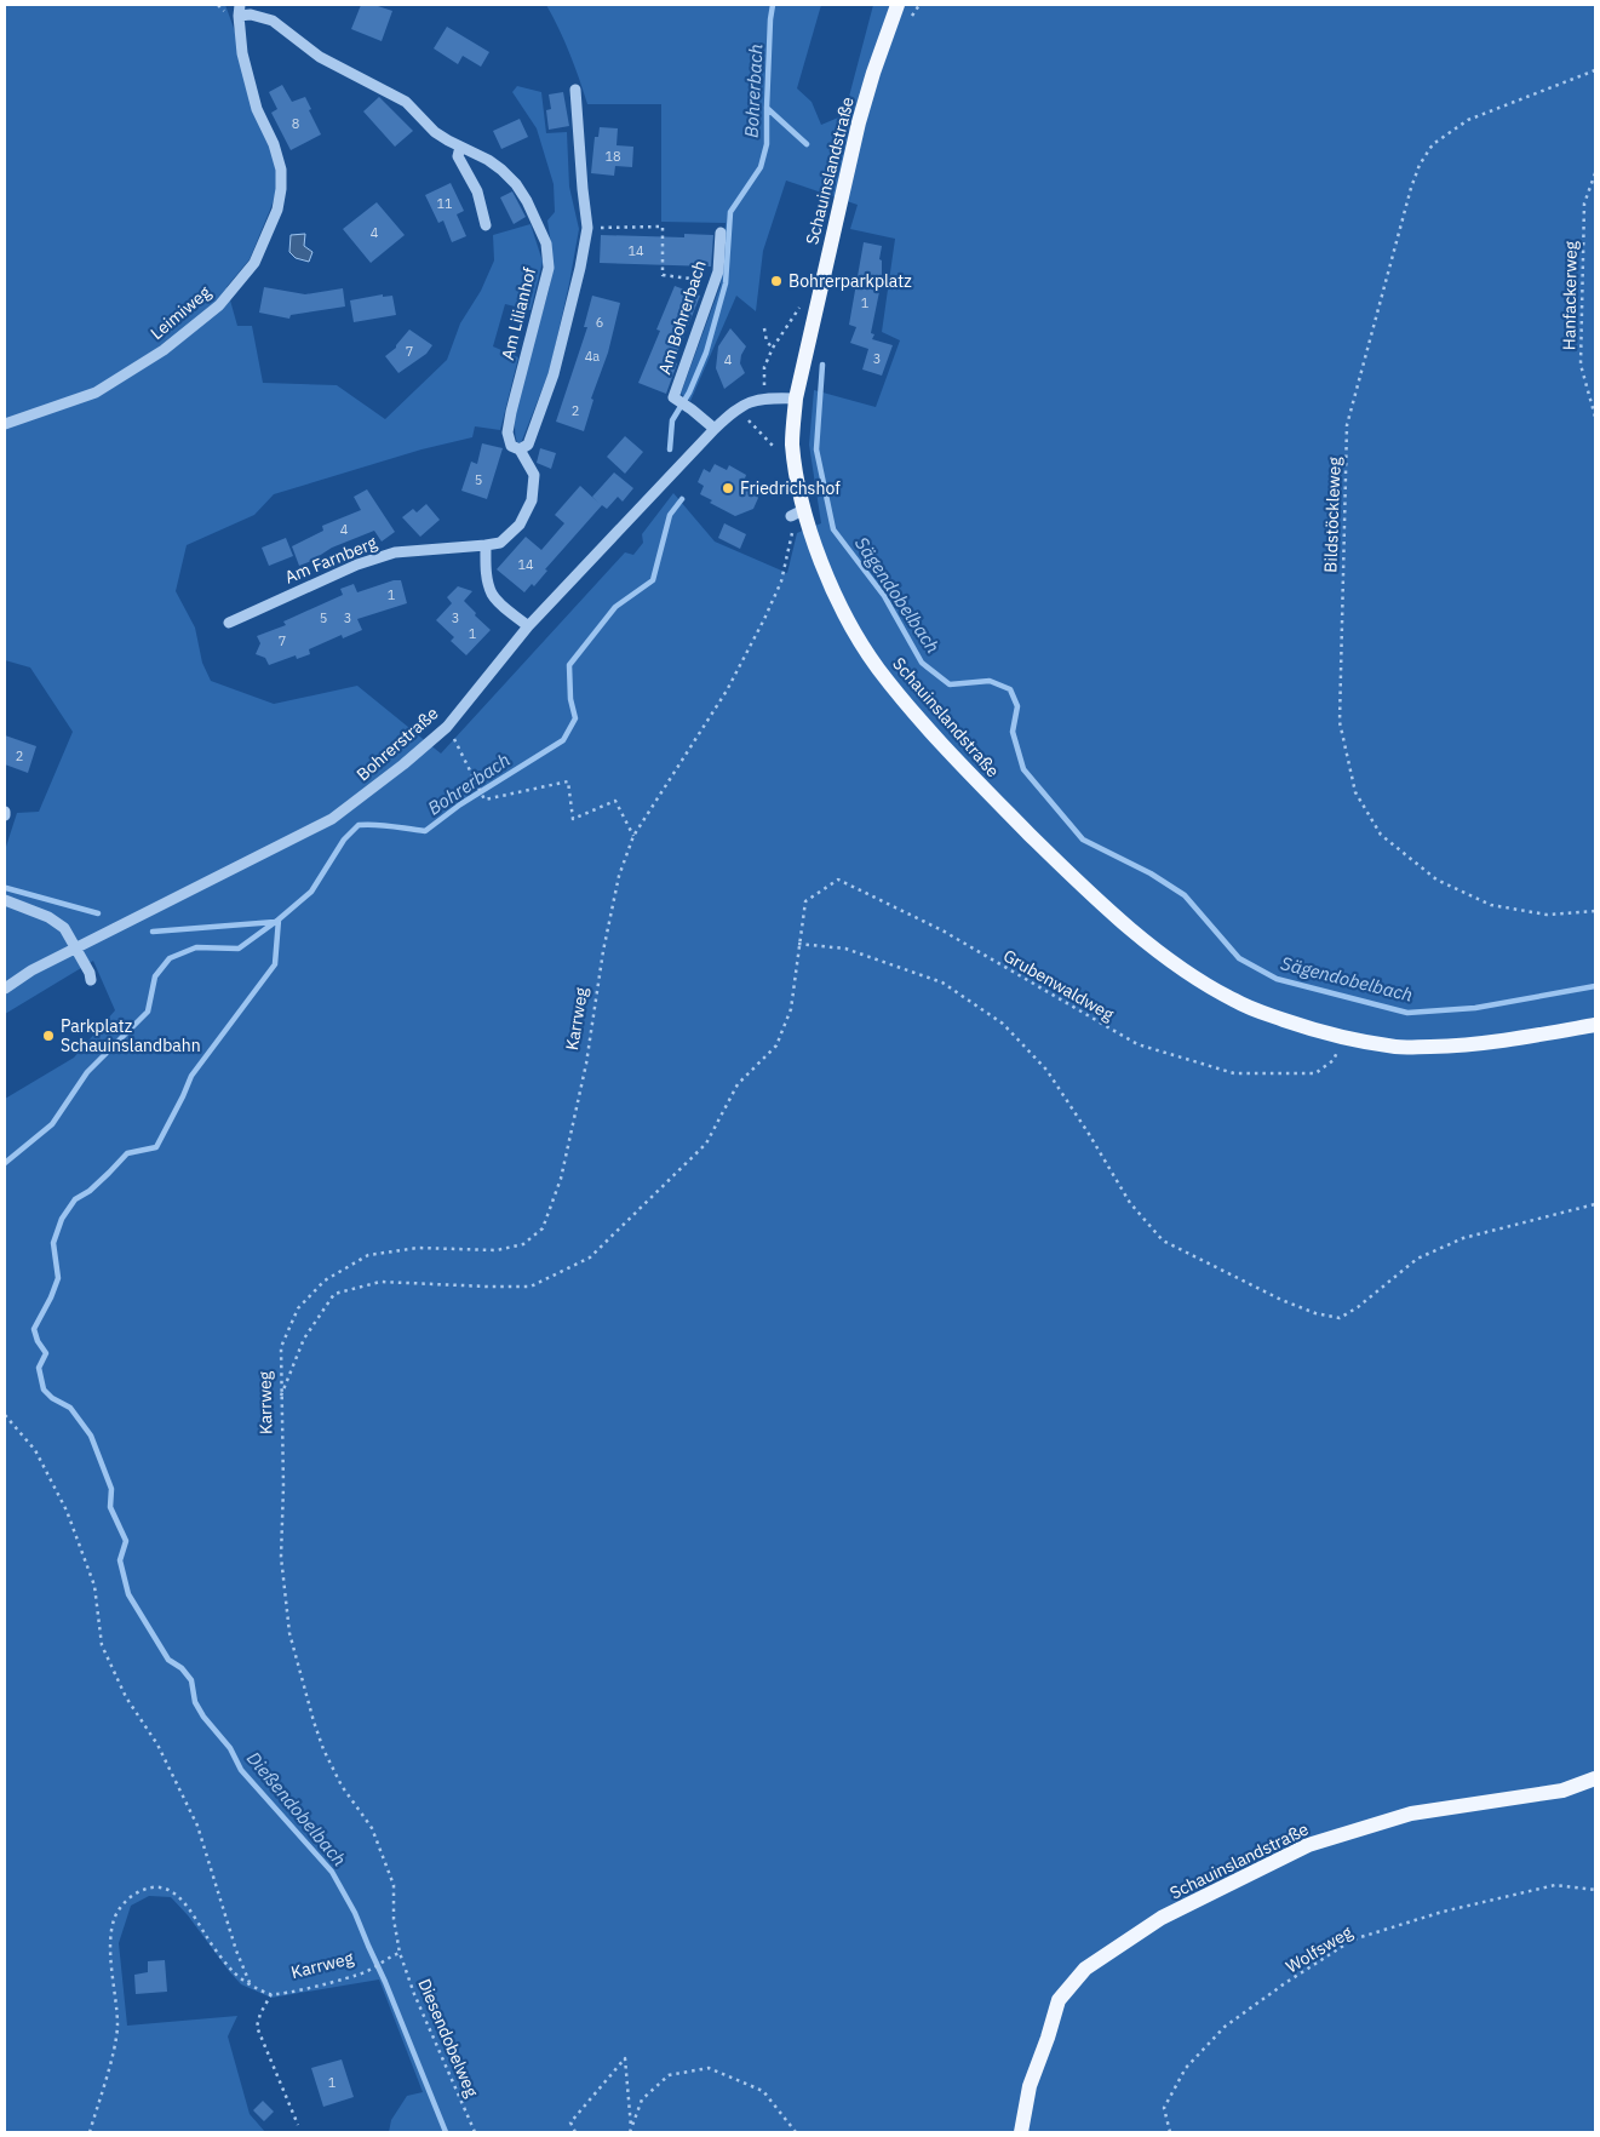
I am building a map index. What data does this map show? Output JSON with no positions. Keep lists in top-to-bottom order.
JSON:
{
  "streets": {
    "main road": ["Schauinslandstraße"],
    "street": [
      "Leimiweg",
      "Am Lilianhof",
      "Am Bohrerbach",
      "Am Farnberg",
      "Bohrerstraße"
    ],
    "path": [
      "Hanfackerweg",
      "Bildstöckleweg",
      "Grubenwaldweg",
      "Karrweg",
      "Wolfsweg",
      "Diesendobelweg"
    ]
  },
  "crossings": [
    ["Schauinslandstraße", "Bohrerstraße"],
    ["Schauinslandstraße", "Grubenwaldweg"],
    ["Schauinslandstraße", "Karrweg"],
    ["Leimiweg", "Am Lilianhof"],
    ["Am Lilianhof", "Am Farnberg"],
    ["Am Bohrerbach", "Bohrerstraße"],
    ["Karrweg", "Diesendobelweg"]
  ],
  "water": ["Bohrerbach", "Sägendobelbach", "Dießendobelbach"],
  "places": ["Bohrerparkplatz", "Friedrichshof", "Parkplatz Schauinslandbahn"],
  "house_numbers": [
    "8",
    "18",
    "11",
    "4",
    "14",
    "1",
    "6",
    "7",
    "4a",
    "3",
    "4",
    "2",
    "5",
    "4",
    "14",
    "1",
    "5",
    "3",
    "3",
    "1",
    "7",
    "2",
    "1"
  ]
}
